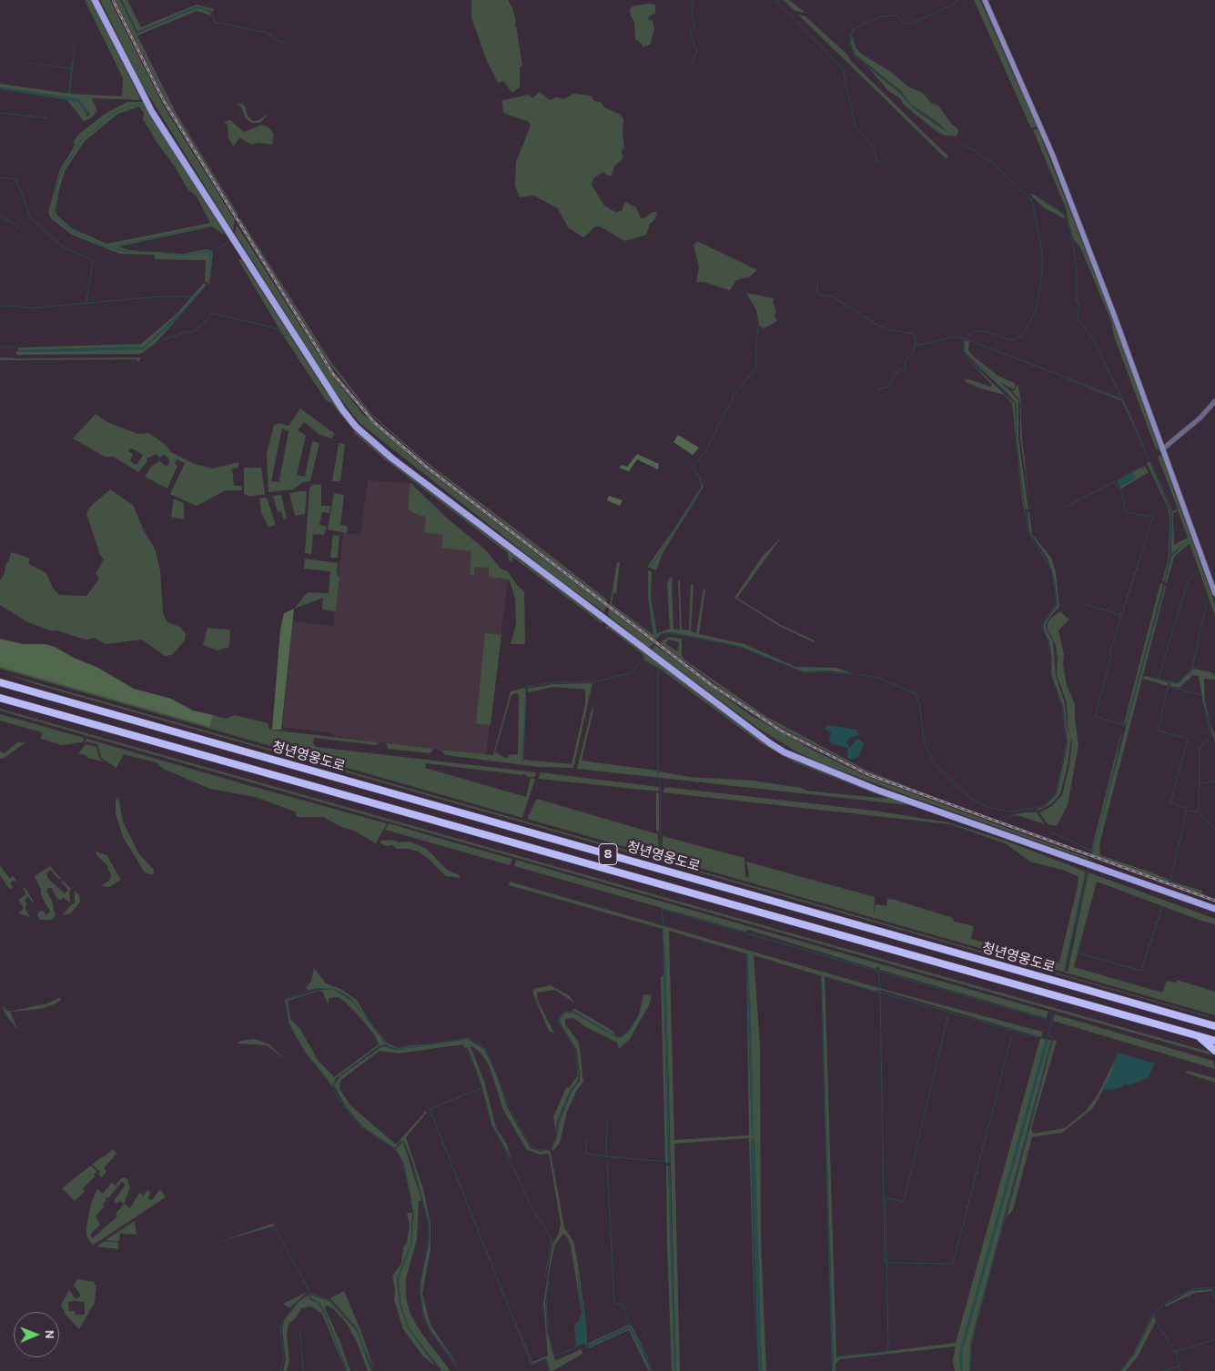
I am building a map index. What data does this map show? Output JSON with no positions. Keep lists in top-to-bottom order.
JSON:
{
  "streets": {
    "highway": ["청년영웅도로", "8"]
  },
  "north": "right"
}
